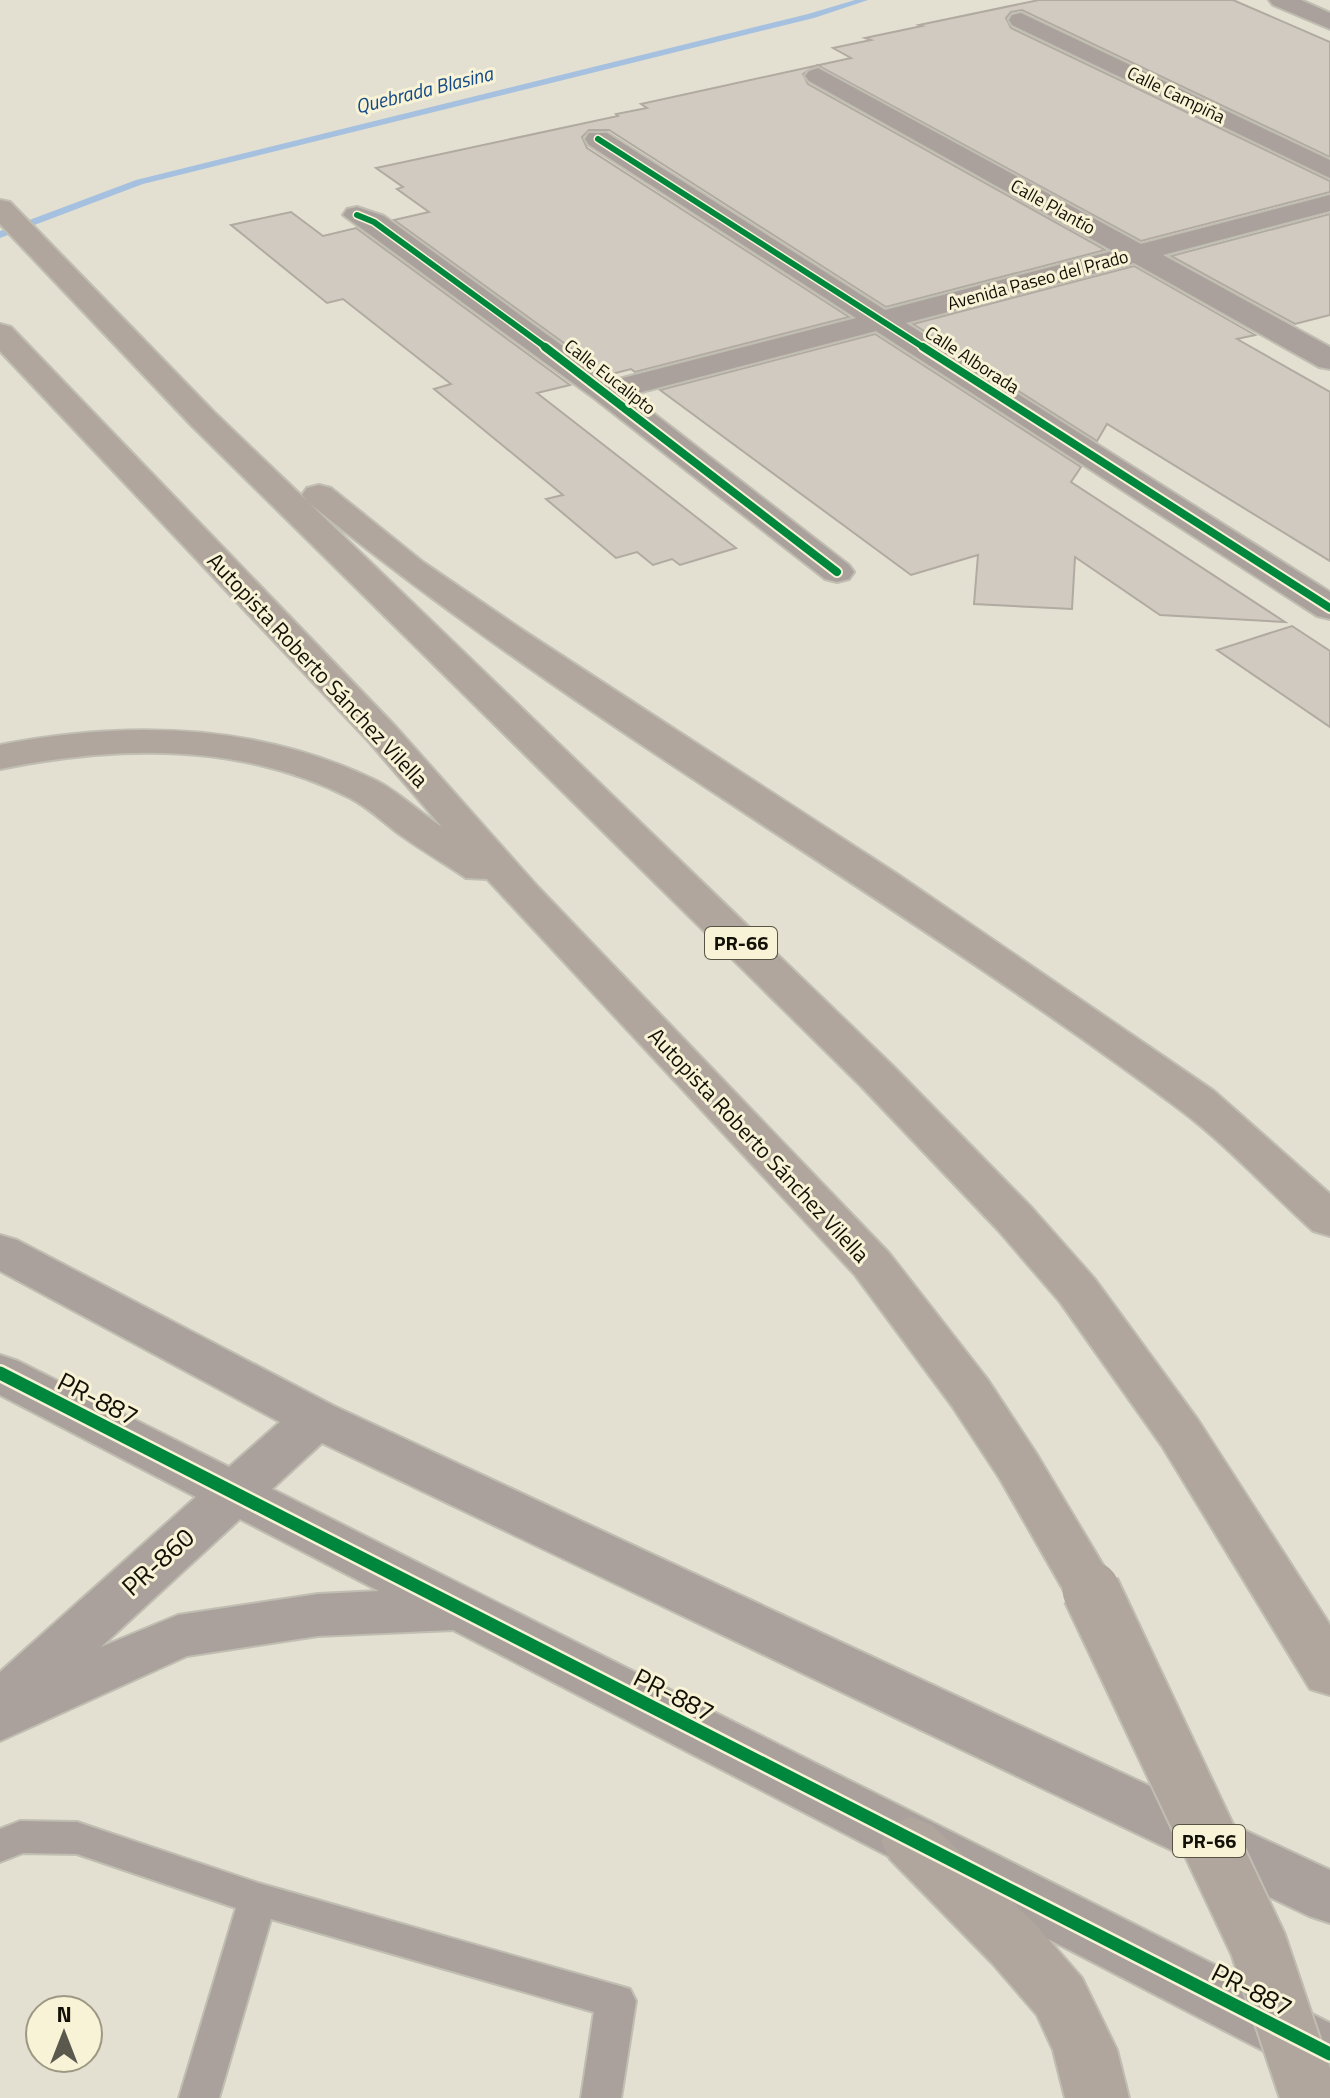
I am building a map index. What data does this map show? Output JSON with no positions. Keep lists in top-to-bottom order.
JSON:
{
  "streets": {
    "highway": ["Autopista Roberto Sánchez Vilella", "PR-66"],
    "street": [
      "Calle Campiña",
      "Calle Plantío",
      "Avenida Paseo del Prado",
      "Calle Alborada",
      "Calle Eucalipto",
      "PR-887",
      "PR-860"
    ]
  },
  "crossings": [
    ["Calle Plantío", "Avenida Paseo del Prado"],
    ["Avenida Paseo del Prado", "Calle Alborada"],
    ["Avenida Paseo del Prado", "Calle Eucalipto"],
    ["PR-887", "PR-860"]
  ],
  "water": ["Quebrada Blasina"],
  "north": "top"
}
